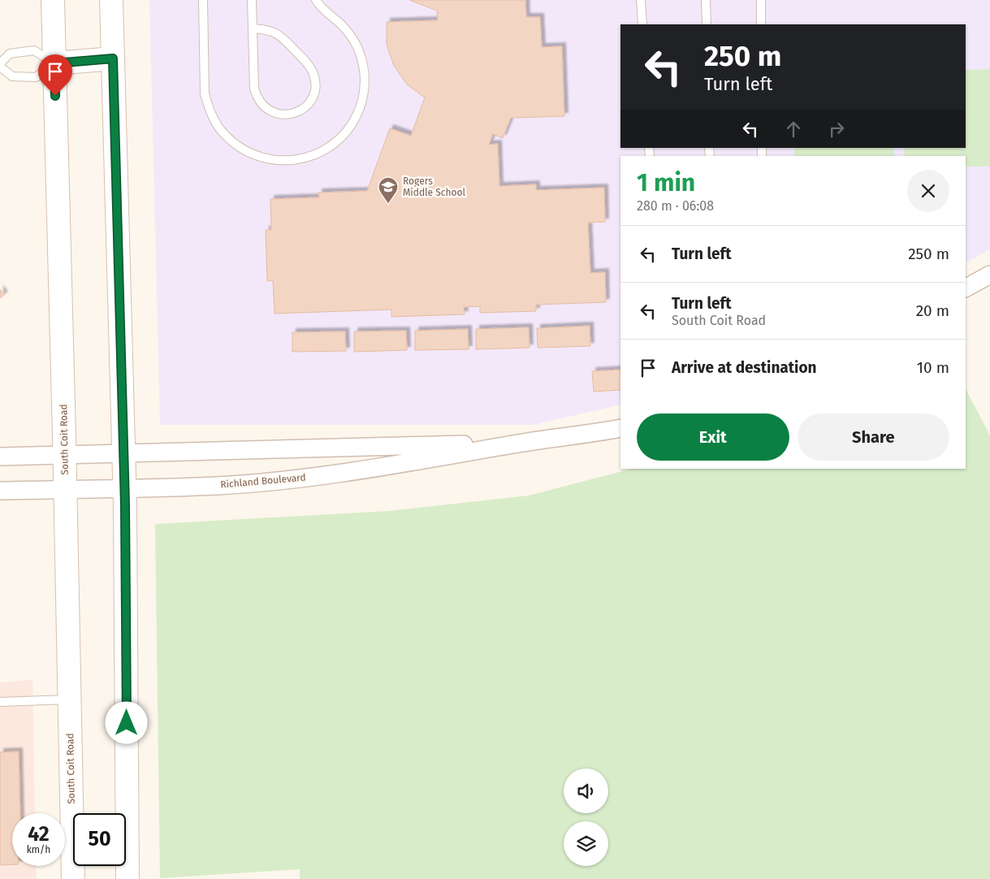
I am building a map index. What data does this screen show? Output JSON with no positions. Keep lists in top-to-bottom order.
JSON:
{
  "streets": {
    "main road": ["South Coit Road"],
    "street": ["Richland Boulevard"]
  },
  "crossings": [
    ["South Coit Road", "Richland Boulevard"]
  ],
  "places": {
    "school or university": ["Rogers Middle School"]
  },
  "page": {
    "turn": ["250 m", "Turn left"],
    "heading": ["1 min", "280 m · 06:08"],
    "list": [
      {
        "name": "Turn left",
        "value": "250 m"
      },
      {
        "name": "Turn left",
        "note": "South Coit Road",
        "value": "20 m"
      },
      {
        "name": "Arrive at destination",
        "value": "10 m"
      }
    ],
    "buttons": ["Exit", "Share"],
    "speed": "42 km/h",
    "limit": "50"
  }
}
